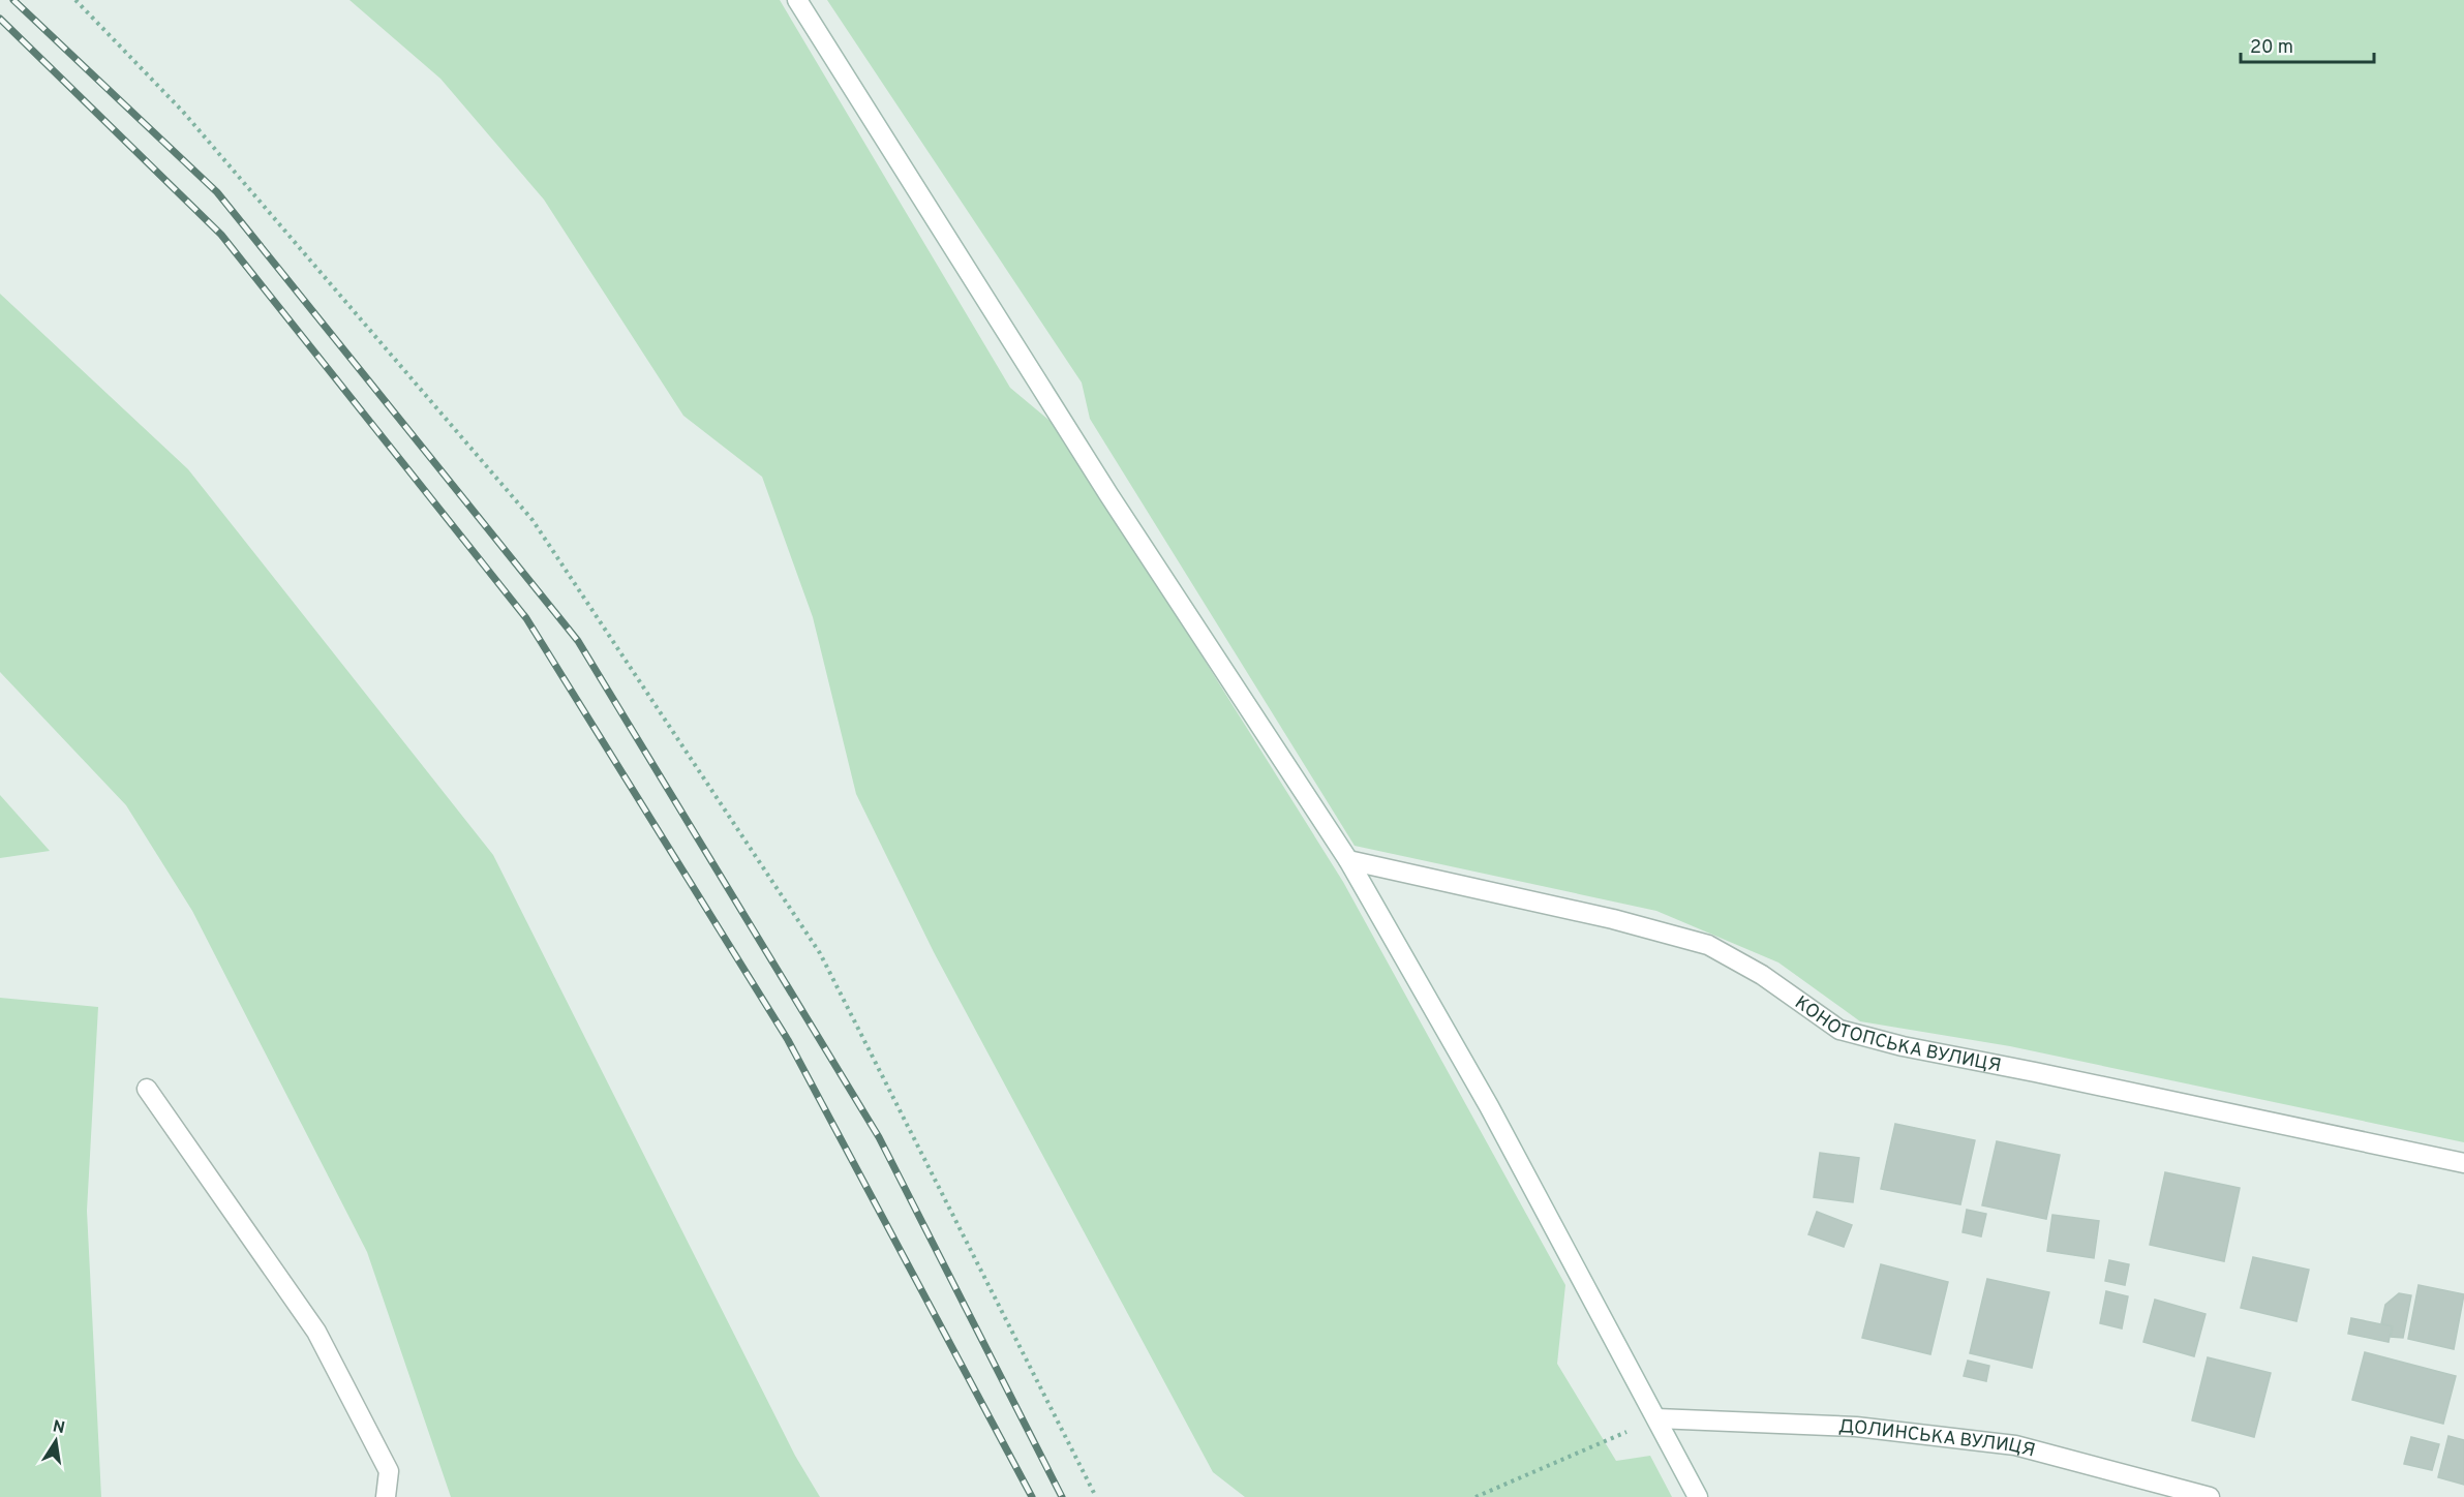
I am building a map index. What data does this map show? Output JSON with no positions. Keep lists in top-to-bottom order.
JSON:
{
  "streets": {
    "street": ["КОНОТОПСЬКА ВУЛИЦЯ", "ДОЛИНСЬКА ВУЛИЦЯ"]
  },
  "scale_bar": "20 m",
  "north": "top"
}
